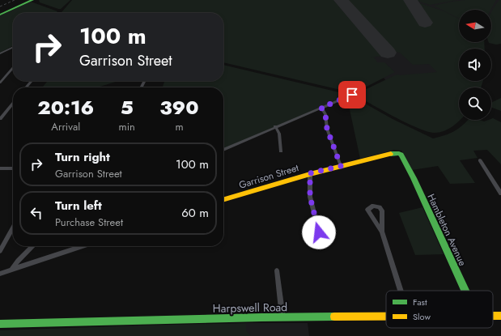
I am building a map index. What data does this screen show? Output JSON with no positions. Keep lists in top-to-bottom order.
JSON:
{
  "streets": {
    "main road": ["Garrison Street", "Hambleton Avenue", "Harpswell Road"]
  },
  "crossings": [
    ["Garrison Street", "Hambleton Avenue"]
  ],
  "legend": ["Fast", "Slow"],
  "north": "left",
  "page": {
    "turn": ["100 m", "Garrison Street"],
    "eta": [
      "20:16",
      "Arrival",
      "5",
      "min",
      "390",
      "m"
    ],
    "list": [
      {
        "name": "Turn right",
        "note": "Garrison Street",
        "value": "100 m"
      },
      {
        "name": "Turn left",
        "note": "Purchase Street",
        "value": "60 m"
      }
    ]
  }
}
